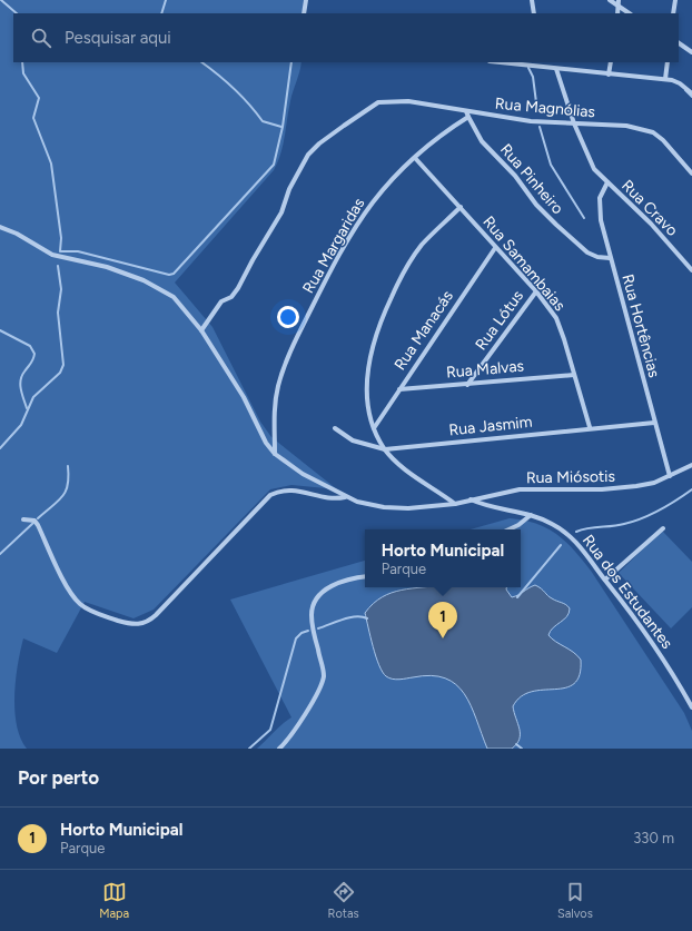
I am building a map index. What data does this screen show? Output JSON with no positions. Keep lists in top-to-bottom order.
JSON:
{
  "streets": {
    "street": [
      "Rua Magnólias",
      "Rua Pinheiro",
      "Rua Cravo",
      "Rua Margaridas",
      "Rua Samambaias",
      "Rua Lótus",
      "Rua Hortências",
      "Rua Manacás",
      "Rua Malvas",
      "Rua Jasmim",
      "Rua Miósotis",
      "Rua dos Estudantes"
    ]
  },
  "crossings": [
    ["Rua Magnólias", "Rua Pinheiro"],
    ["Rua Magnólias", "Rua Cravo"],
    ["Rua Magnólias", "Rua Margaridas"],
    ["Rua Pinheiro", "Rua Margaridas"],
    ["Rua Pinheiro", "Rua Hortências"],
    ["Rua Cravo", "Rua Hortências"],
    ["Rua Margaridas", "Rua Samambaias"],
    ["Rua Samambaias", "Rua Lótus"],
    ["Rua Samambaias", "Rua Manacás"],
    ["Rua Samambaias", "Rua Malvas"],
    ["Rua Samambaias", "Rua Jasmim"],
    ["Rua Lótus", "Rua Malvas"],
    ["Rua Hortências", "Rua Jasmim"],
    ["Rua Hortências", "Rua Miósotis"],
    ["Rua Manacás", "Rua Malvas"],
    ["Rua Miósotis", "Rua dos Estudantes"]
  ],
  "page": {
    "search": "Pesquisar aqui",
    "popup": ["Horto Municipal", "Parque"],
    "pins": "1",
    "heading": "Por perto",
    "list": [
      {
        "mark": "1",
        "name": "Horto Municipal",
        "note": "Parque",
        "value": "330 m"
      }
    ],
    "nav": ["Mapa", "Rotas", "Salvos"]
  }
}
